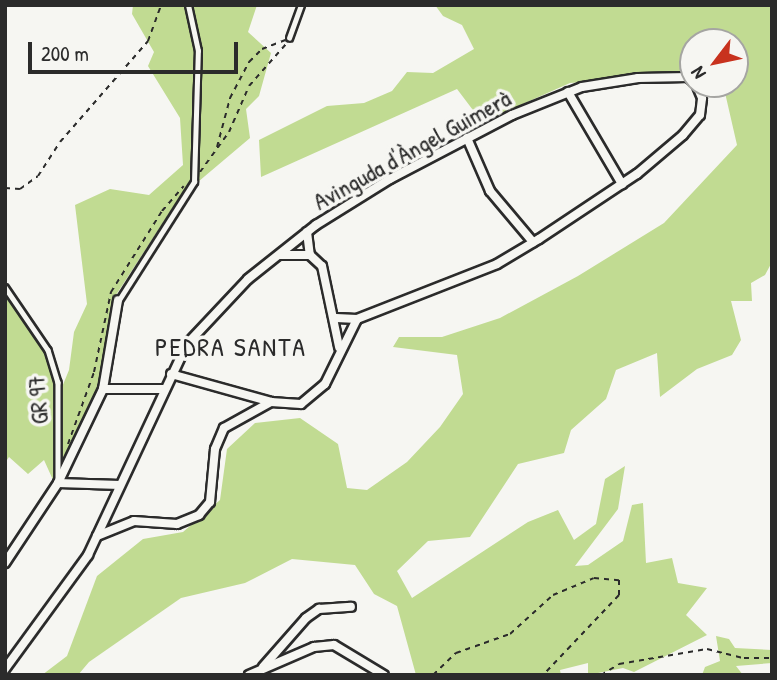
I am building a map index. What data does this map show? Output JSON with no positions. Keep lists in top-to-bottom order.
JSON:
{
  "streets": {
    "street": ["Avinguda d'Àngel Guimerà"],
    "lane": ["GR 97"]
  },
  "districts": ["PEDRA SANTA"],
  "scale_bar": "200 m",
  "north": "bottom left"
}
